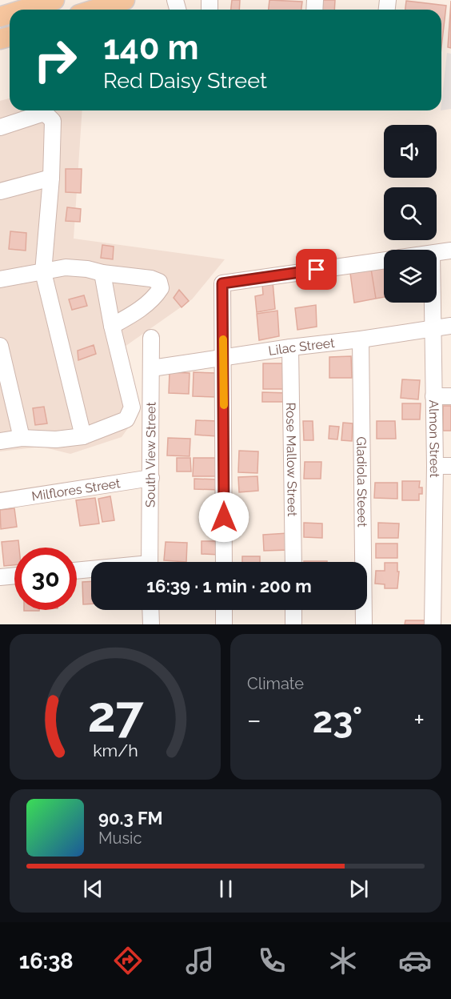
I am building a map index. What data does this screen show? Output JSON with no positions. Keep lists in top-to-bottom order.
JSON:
{
  "streets": {
    "street": [
      "Lilac Street",
      "Almon Street",
      "South View Street",
      "Rose Mallow Street",
      "Gladiola Steeet",
      "Milflores Street"
    ]
  },
  "crossings": [
    ["Lilac Street", "Almon Street"],
    ["Lilac Street", "South View Street"],
    ["Lilac Street", "Rose Mallow Street"],
    ["Lilac Street", "Gladiola Steeet"],
    ["South View Street", "Milflores Street"]
  ],
  "page": {
    "turn": ["140 m", "Red Daisy Street"],
    "limit": "30",
    "trip": "16:39 · 1 min · 200 m",
    "tile": "Climate",
    "heat": ["−", "23°", "+"],
    "song": ["90.3 FM", "Music"],
    "tabs": "16:38",
    "gauge": ["27", "km/h"]
  }
}
